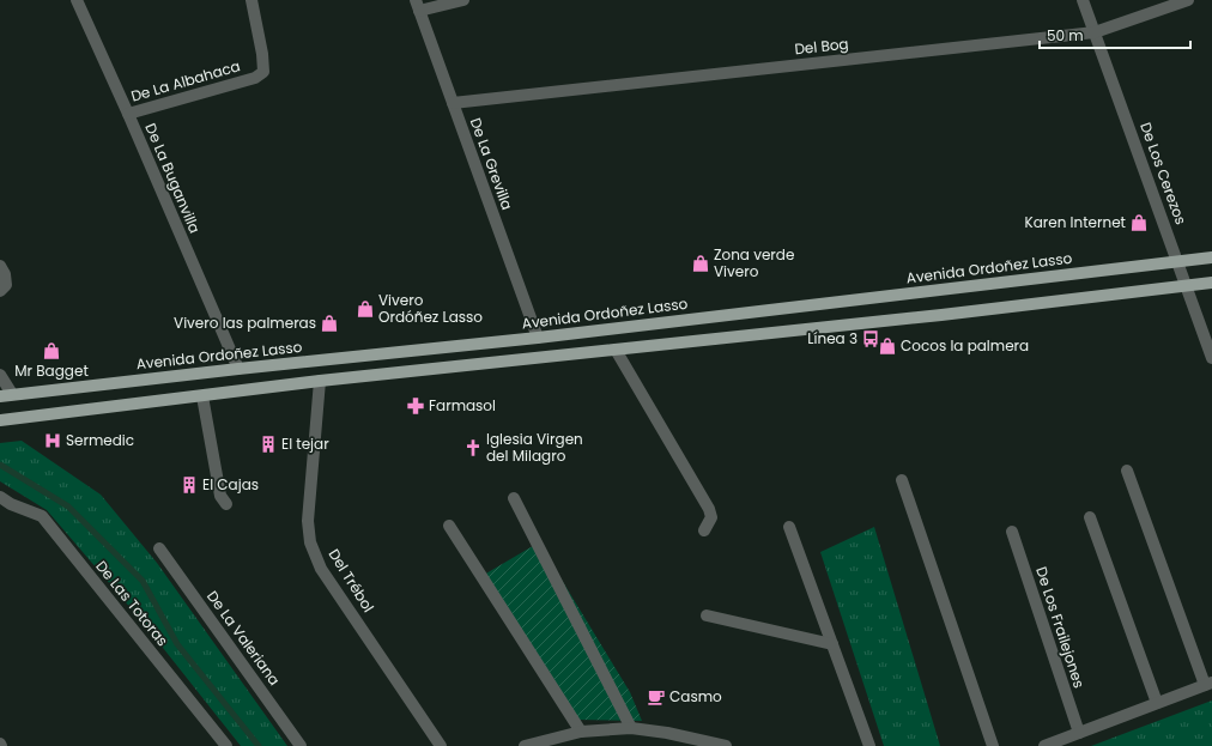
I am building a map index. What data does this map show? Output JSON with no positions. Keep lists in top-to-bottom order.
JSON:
{
  "streets": {
    "main road": ["Avenida Ordoñez Lasso"],
    "street": [
      "Del Bog",
      "De La Albahaca",
      "De La Grevilla",
      "De Los Cerezos",
      "De La Buganvilla",
      "Del Trébol",
      "De Las Totoras",
      "De Los Frailejones",
      "De La Valeriana"
    ]
  },
  "crossings": [
    ["Del Bog", "De La Grevilla"],
    ["Del Bog", "De Los Cerezos"],
    ["De La Albahaca", "De La Buganvilla"],
    ["De La Grevilla", "Avenida Ordoñez Lasso"],
    ["De Los Cerezos", "Avenida Ordoñez Lasso"],
    ["De La Buganvilla", "Avenida Ordoñez Lasso"]
  ],
  "places": {
    "shop": [
      "Karen Internet",
      "Zona verde Vivero",
      "Vivero Ordóñez Lasso",
      "Vivero las palmeras",
      "Cocos la palmera",
      "Mr Bagget"
    ],
    "bus stop": ["Línea 3"],
    "pharmacy": ["Farmasol"],
    "hospital": ["Sermedic"],
    "building": ["El tejar", "El Cajas"],
    "church": ["Iglesia Virgen del Milagro"],
    "cafe": ["Casmo"]
  },
  "scale_bar": "50 m"
}
